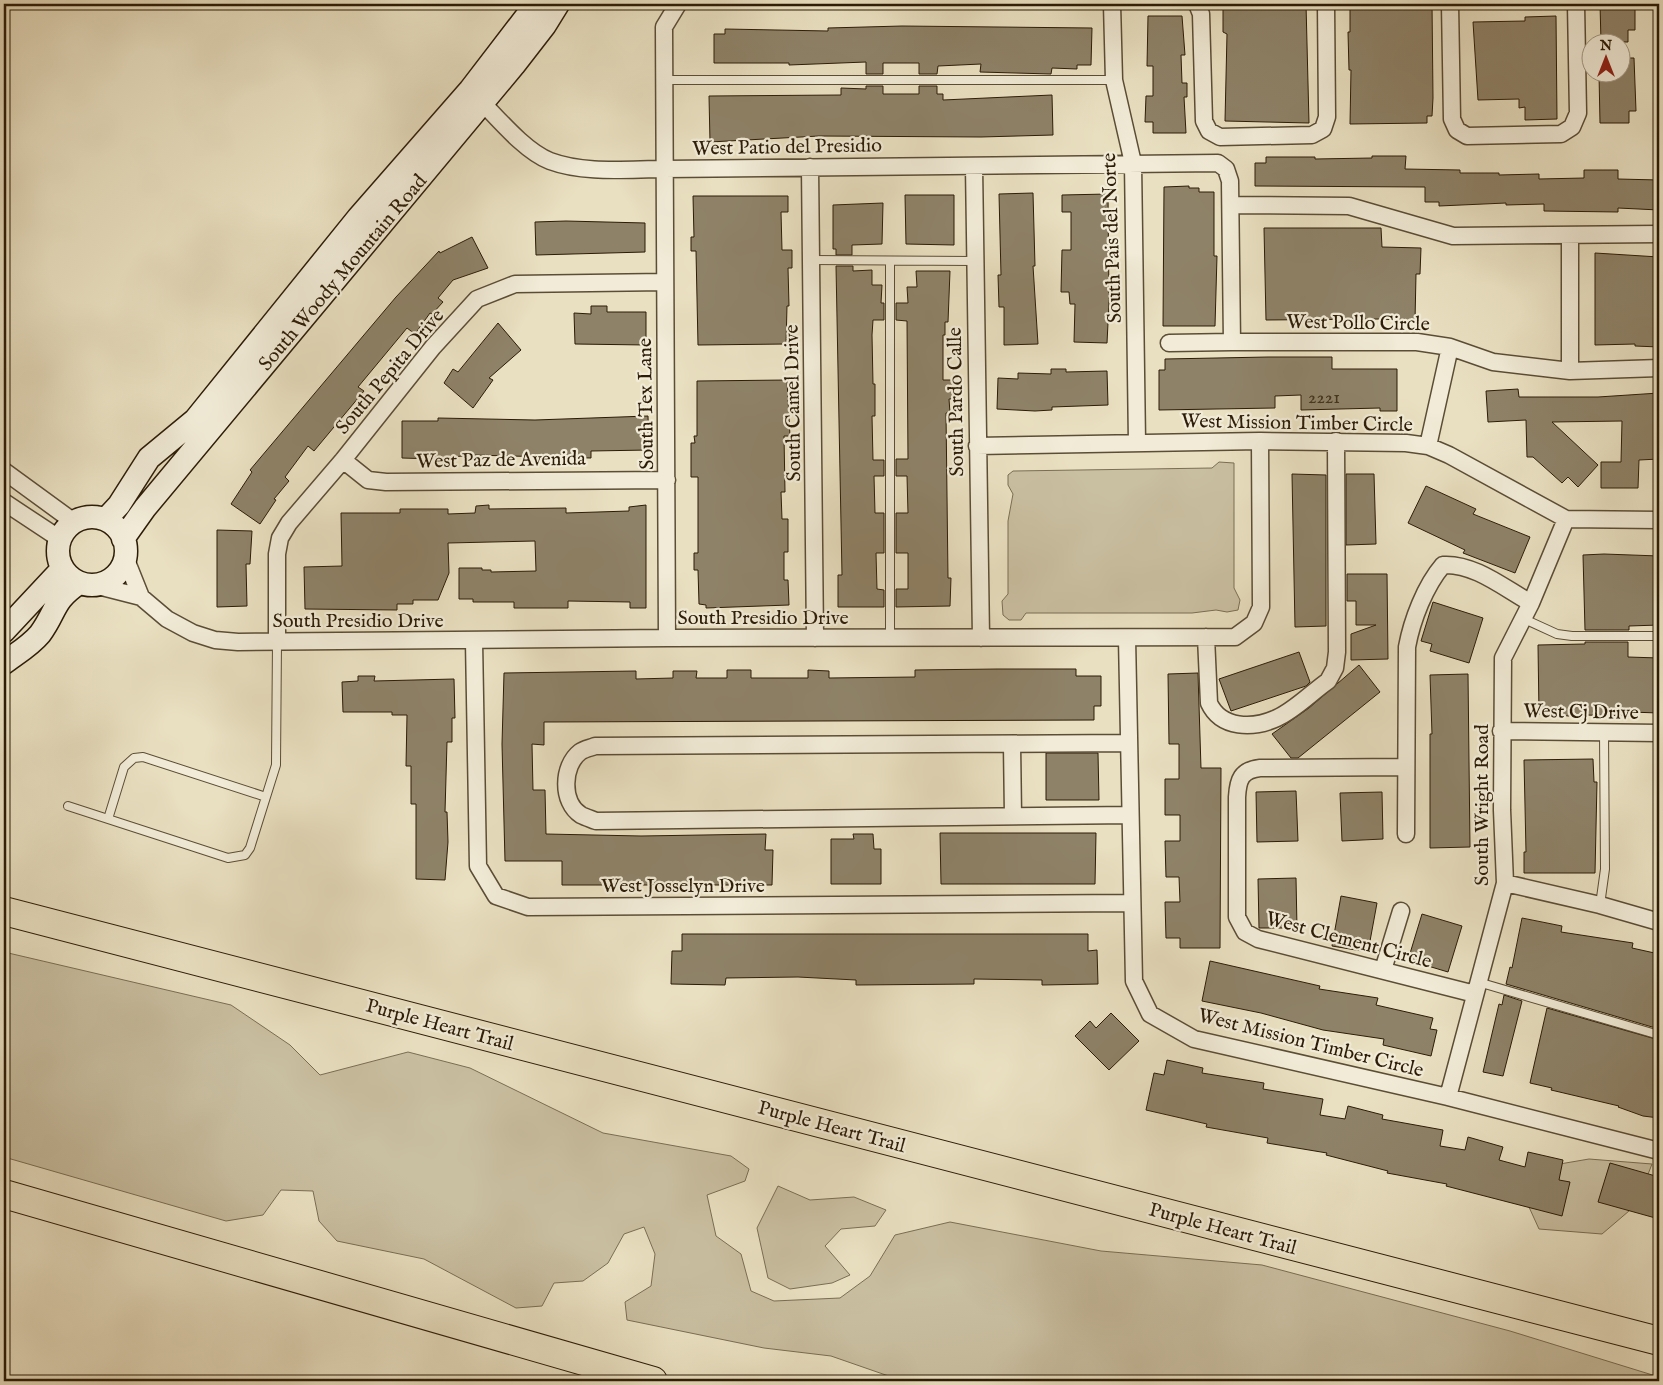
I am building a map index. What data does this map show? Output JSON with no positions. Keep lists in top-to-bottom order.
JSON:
{
  "streets": {
    "highway": ["Purple Heart Trail"],
    "street": [
      "West Patio del Presidio",
      "South Pais del Norte",
      "South Woody Mountain Road",
      "West Pollo Circle",
      "South Pepita Drive",
      "South Pardo Calle",
      "South Camel Drive",
      "South Tex Lane",
      "West Mission Timber Circle",
      "West Paz de Avenida",
      "South Presidio Drive",
      "West Cj Drive",
      "South Wright Road",
      "West Josselyn Drive",
      "West Clement Circle"
    ]
  },
  "crossings": [
    ["West Patio del Presidio", "South Pais del Norte"],
    ["West Patio del Presidio", "South Woody Mountain Road"],
    ["West Patio del Presidio", "South Pardo Calle"],
    ["West Patio del Presidio", "South Camel Drive"],
    ["West Patio del Presidio", "South Tex Lane"],
    ["South Pais del Norte", "West Mission Timber Circle"],
    ["South Woody Mountain Road", "South Presidio Drive"],
    ["South Pepita Drive", "South Tex Lane"],
    ["South Pepita Drive", "West Paz de Avenida"],
    ["South Pepita Drive", "South Presidio Drive"],
    ["South Pardo Calle", "West Mission Timber Circle"],
    ["South Pardo Calle", "South Presidio Drive"],
    ["South Camel Drive", "South Presidio Drive"],
    ["South Tex Lane", "West Paz de Avenida"],
    ["South Tex Lane", "South Presidio Drive"],
    ["West Mission Timber Circle", "South Presidio Drive"],
    ["West Mission Timber Circle", "South Wright Road"],
    ["West Mission Timber Circle", "West Josselyn Drive"],
    ["South Presidio Drive", "West Josselyn Drive"],
    ["West Cj Drive", "South Wright Road"],
    ["South Wright Road", "West Clement Circle"]
  ],
  "house_numbers": ["2221"],
  "north": "top"
}
